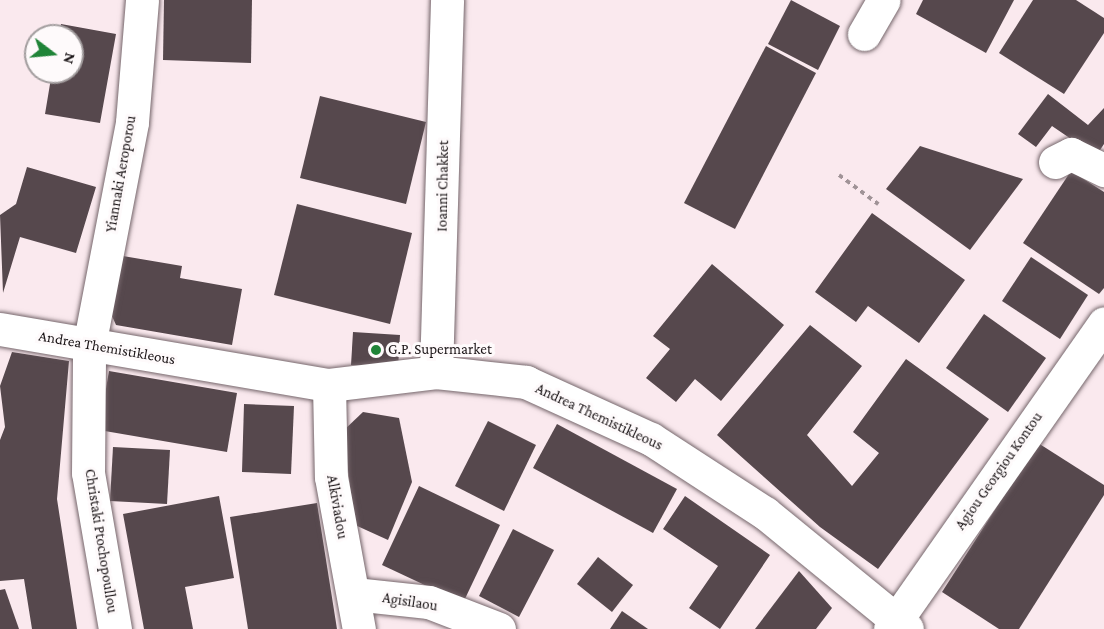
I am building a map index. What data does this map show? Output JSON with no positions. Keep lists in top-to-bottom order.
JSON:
{
  "streets": {
    "street": [
      "Yiannaki Aeroporou",
      "Ioanni Chakket",
      "Andrea Themistikleous",
      "Agiou Georgiou Kontou",
      "Alkiviadou",
      "Christaki Ptochopoullou",
      "Agisilaou"
    ]
  },
  "crossings": [
    ["Yiannaki Aeroporou", "Andrea Themistikleous"],
    ["Yiannaki Aeroporou", "Christaki Ptochopoullou"],
    ["Ioanni Chakket", "Andrea Themistikleous"],
    ["Andrea Themistikleous", "Agiou Georgiou Kontou"],
    ["Andrea Themistikleous", "Alkiviadou"],
    ["Andrea Themistikleous", "Christaki Ptochopoullou"],
    ["Alkiviadou", "Agisilaou"]
  ],
  "places": ["G.P. Supermarket"],
  "north": "right"
}
